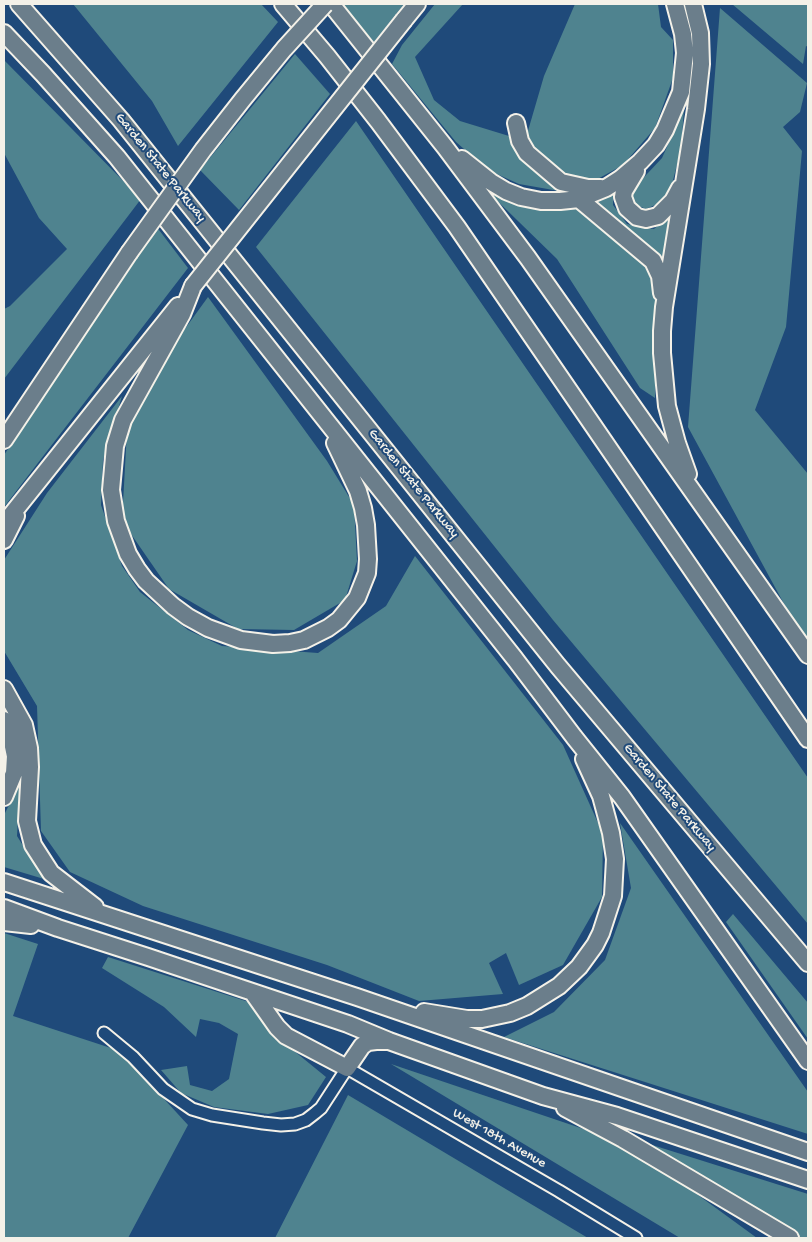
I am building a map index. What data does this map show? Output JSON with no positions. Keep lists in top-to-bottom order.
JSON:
{
  "streets": {
    "highway": ["Garden State Parkway"],
    "street": ["West 18th Avenue"]
  }
}
